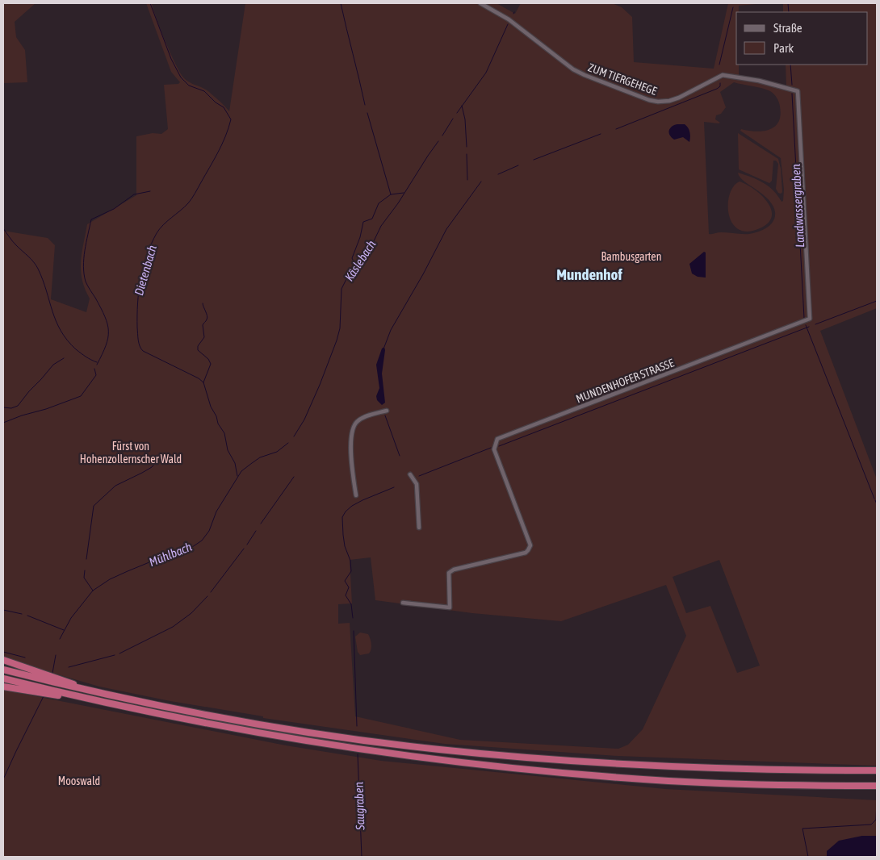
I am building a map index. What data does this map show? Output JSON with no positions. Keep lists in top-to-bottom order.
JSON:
{
  "streets": {
    "street": ["ZUM TIERGEHEGE", "MUNDENHOFER STRASSE"]
  },
  "crossings": [
    ["ZUM TIERGEHEGE", "MUNDENHOFER STRASSE"]
  ],
  "districts": ["Mundenhof"],
  "water": [
    "Landwassergraben",
    "Käslebach",
    "Dietenbach",
    "Mühlbach",
    "Saugraben"
  ],
  "parks": ["Bambusgarten", "Fürst von Hohenzollernscher Wald", "Mooswald"],
  "legend": ["Straße", "Park"]
}
